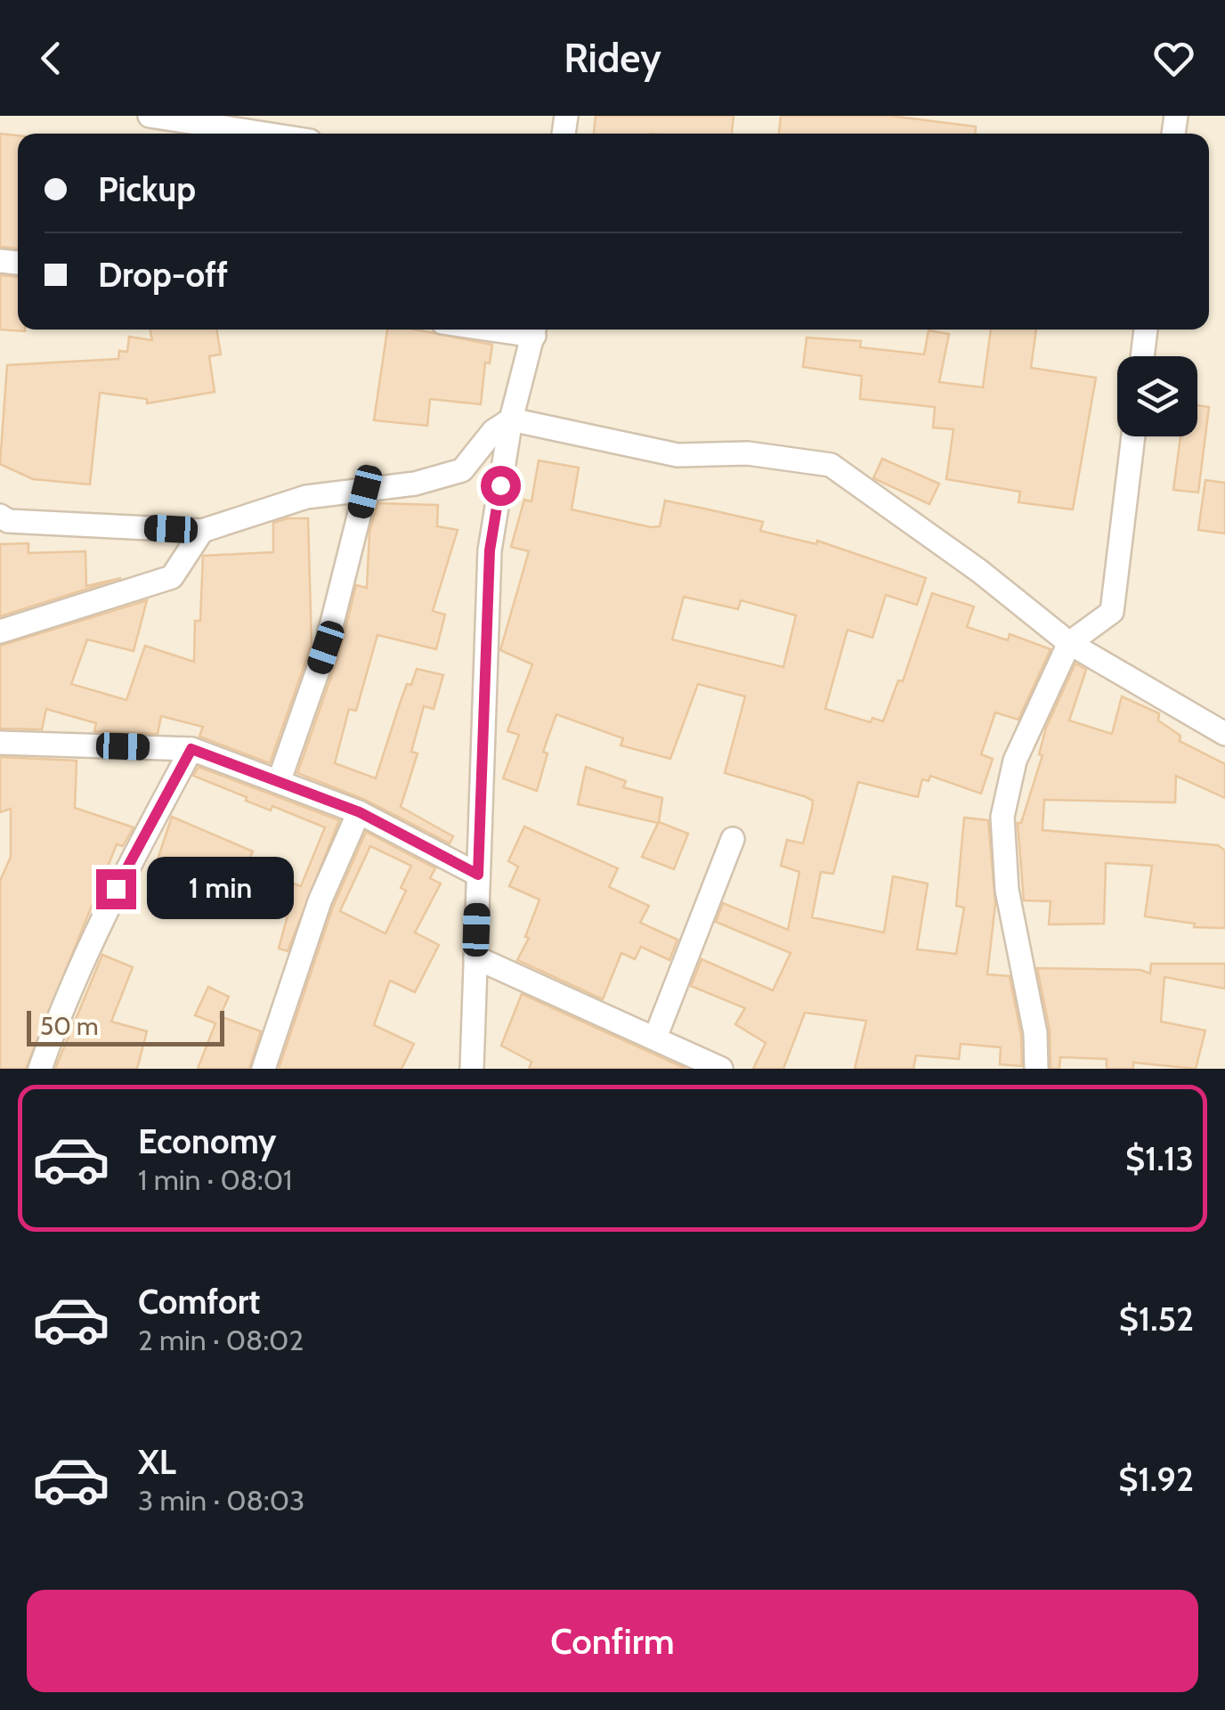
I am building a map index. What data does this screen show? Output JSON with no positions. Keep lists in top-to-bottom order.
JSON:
{
  "scale_bar": "50 m",
  "page": {
    "header": "Ridey",
    "banner": ["Pickup", "Drop-off"],
    "bubble": "1 min",
    "scale": "50 m",
    "list": [
      {
        "name": "Economy",
        "note": "1 min · 08:01",
        "value": "$1.13"
      },
      {
        "name": "Comfort",
        "note": "2 min · 08:02",
        "value": "$1.52"
      },
      {
        "name": "XL",
        "note": "3 min · 08:03",
        "value": "$1.92"
      }
    ],
    "buttons": "Confirm"
  }
}
